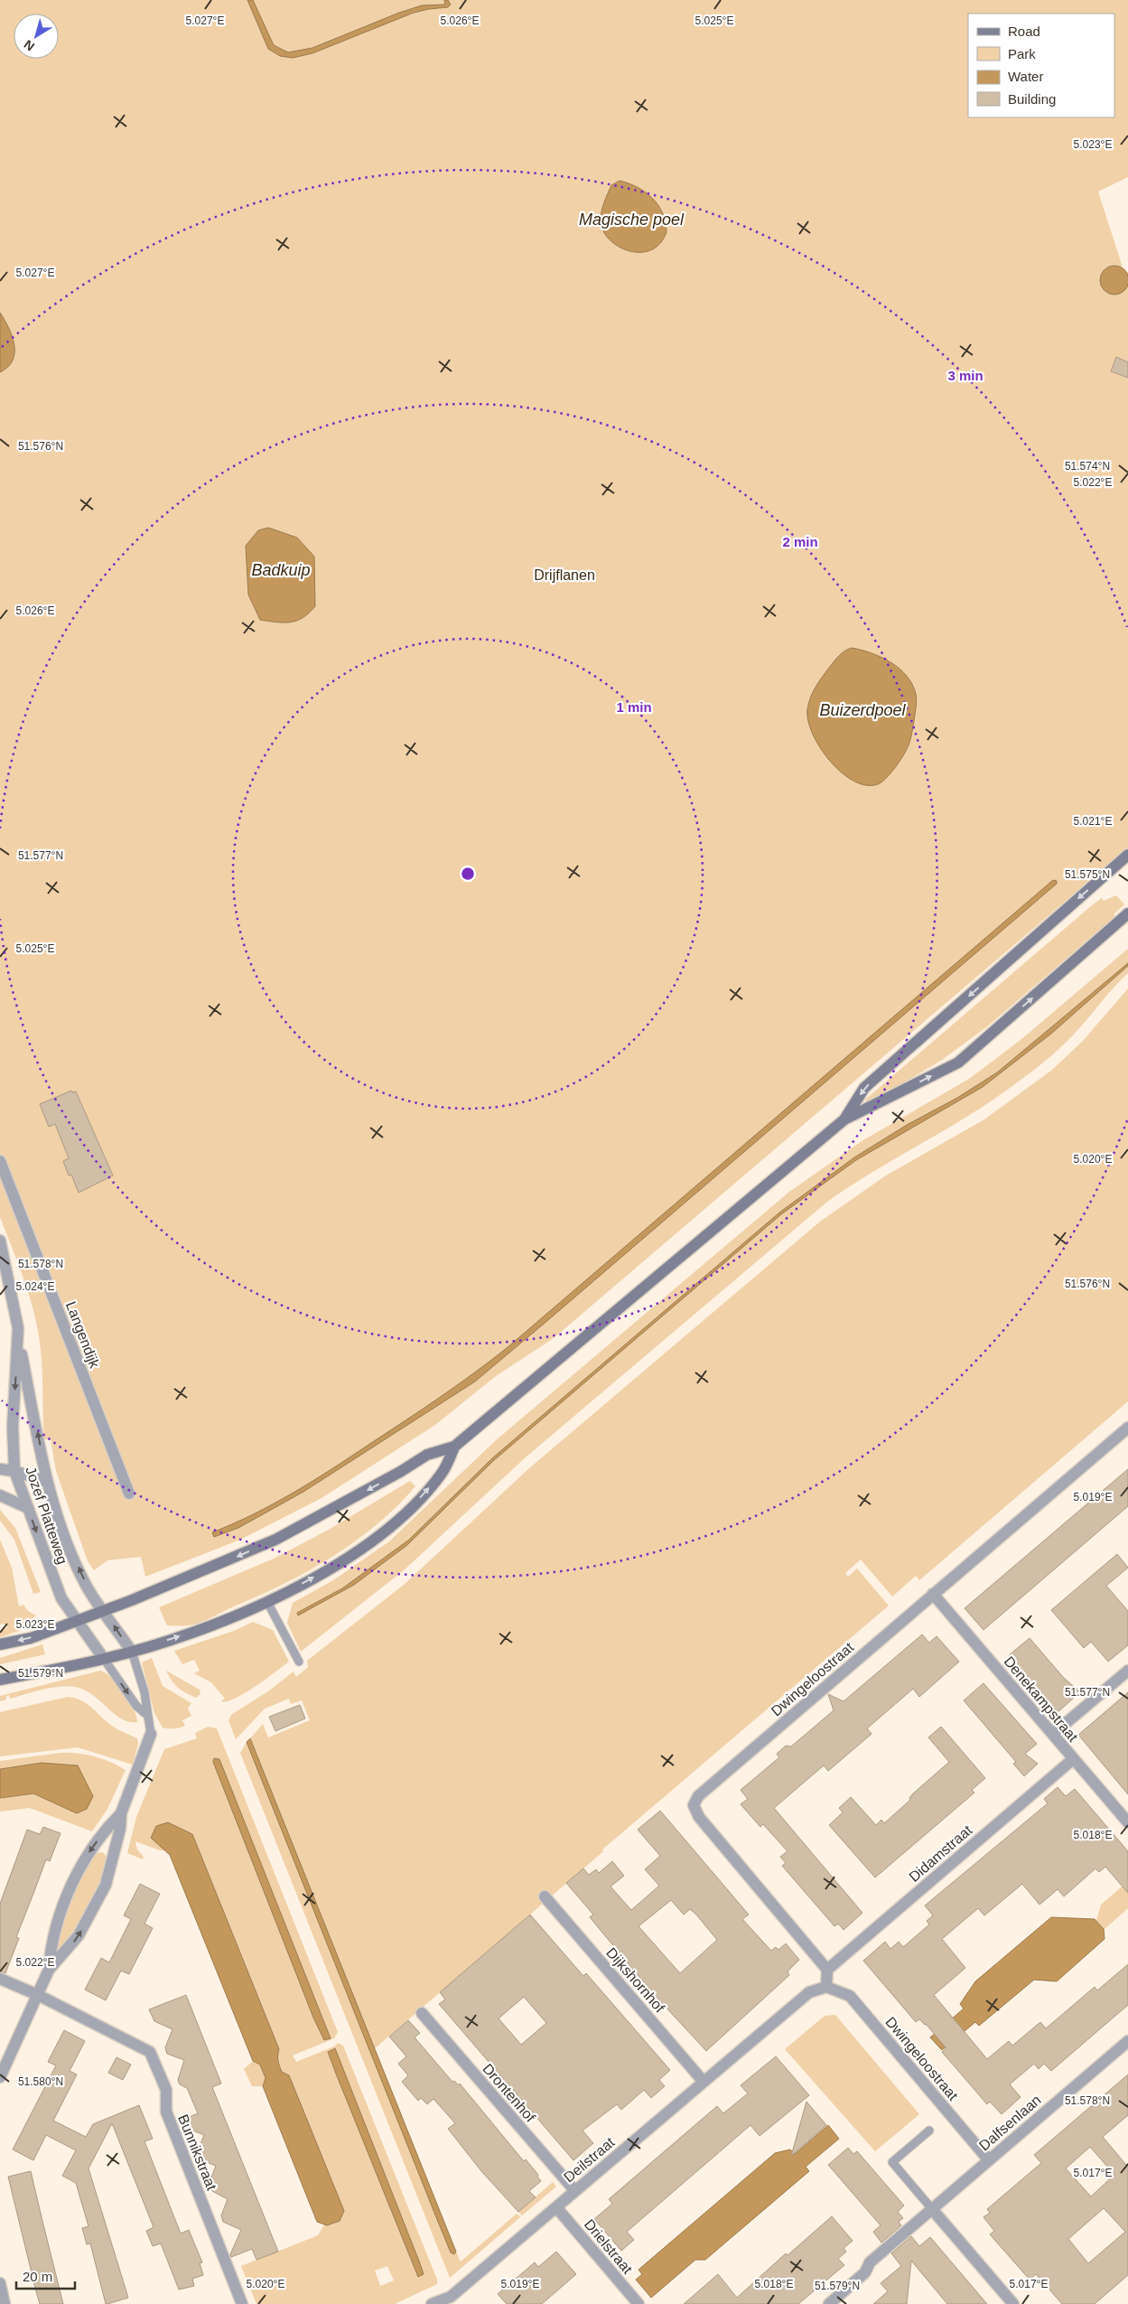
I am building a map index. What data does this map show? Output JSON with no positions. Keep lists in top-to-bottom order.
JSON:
{
  "streets": {
    "street": [
      "Langendijk",
      "Jozef Platteweg",
      "Dwingeloostraat",
      "Denekampstraat",
      "Didamstraat",
      "Dijkshornhof",
      "Drontenhof",
      "Dalfsenlaan",
      "Bunnikstraat",
      "Deilstraat",
      "Drielstraat"
    ]
  },
  "crossings": [
    ["Dwingeloostraat", "Denekampstraat"],
    ["Dwingeloostraat", "Didamstraat"],
    ["Dwingeloostraat", "Dalfsenlaan"],
    ["Dwingeloostraat", "Deilstraat"],
    ["Denekampstraat", "Didamstraat"],
    ["Dijkshornhof", "Deilstraat"],
    ["Drontenhof", "Deilstraat"],
    ["Deilstraat", "Drielstraat"]
  ],
  "water": ["Magische poel", "Badkuip", "Buizerdpoel"],
  "parks": ["Drijflanen"],
  "legend": [
    "Road",
    "Park",
    "Water",
    "Building"
  ],
  "scale_bar": "20 m",
  "north": "bottom left",
  "coordinates": [
    "5.027°E",
    "5.026°E",
    "5.025°E",
    "5.023°E",
    "51.576°N",
    "51.574°N",
    "5.022°E",
    "5.021°E",
    "51.577°N",
    "51.575°N",
    "5.020°E",
    "51.578°N",
    "5.024°E",
    "5.019°E",
    "51.579°N",
    "5.018°E",
    "51.580°N",
    "5.017°E"
  ],
  "rings": ["3 min", "2 min", "1 min"]
}
